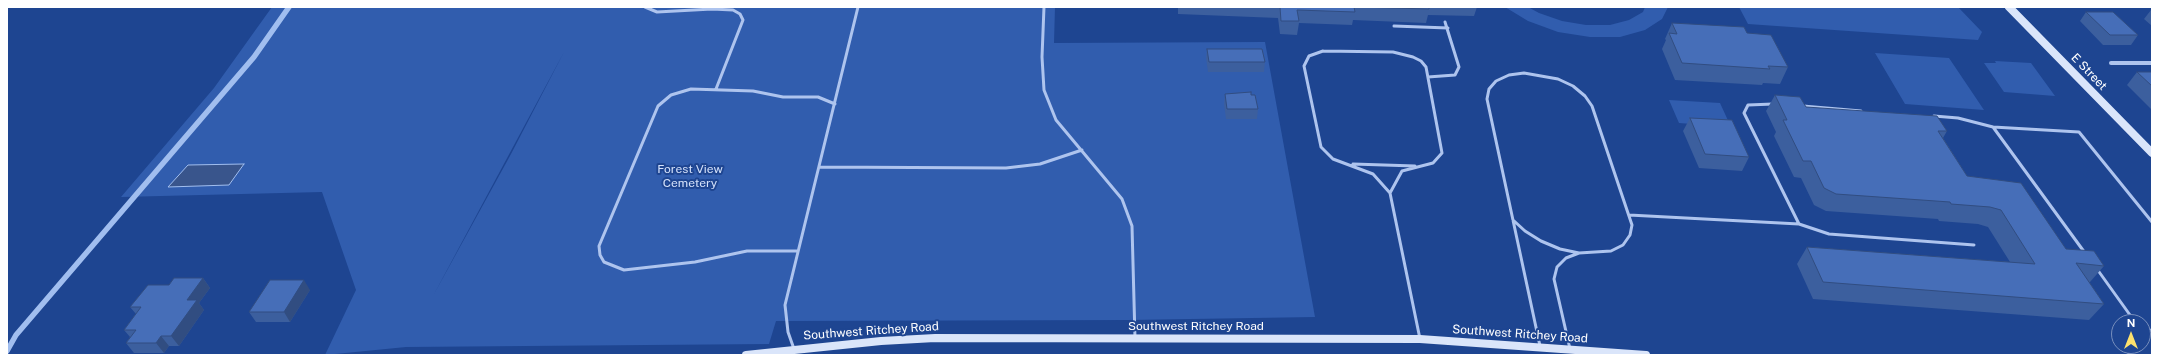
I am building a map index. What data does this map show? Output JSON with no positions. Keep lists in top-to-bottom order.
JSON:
{
  "streets": {
    "street": ["E Street", "Southwest Ritchey Road"]
  },
  "parks": ["Forest View Cemetery"],
  "north": "top"
}
